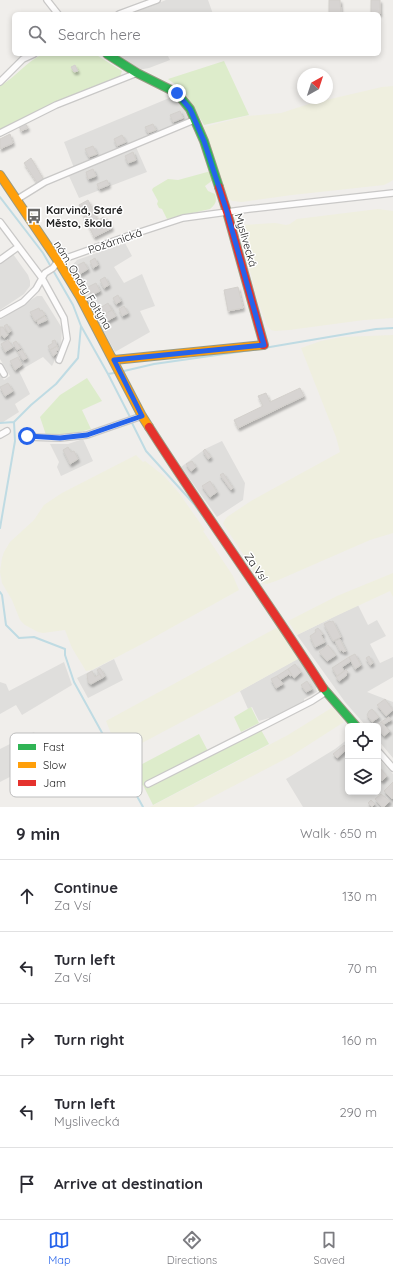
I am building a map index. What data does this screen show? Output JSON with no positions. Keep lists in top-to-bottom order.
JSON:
{
  "streets": {
    "street": [
      "Myslivecká",
      "Požárnická",
      "nám. Ondry Foltýna",
      "Za Vsí"
    ]
  },
  "crossings": [
    ["Myslivecká", "Požárnická"],
    ["Myslivecká", "nám. Ondry Foltýna"],
    ["Požárnická", "nám. Ondry Foltýna"],
    ["nám. Ondry Foltýna", "Za Vsí"]
  ],
  "places": {
    "bus stop": ["Karviná, Staré Město, škola"]
  },
  "legend": ["Fast", "Slow", "Jam"],
  "north": "top right",
  "page": {
    "search": "Search here",
    "heading": ["9 min", "Walk · 650 m"],
    "list": [
      ["Continue", "Za Vsí", "130 m"],
      ["Turn left", "Za Vsí", "70 m"],
      ["Turn right", "160 m"],
      ["Turn left", "Myslivecká", "290 m"],
      "Arrive at destination"
    ],
    "nav": ["Map", "Directions", "Saved"]
  }
}
